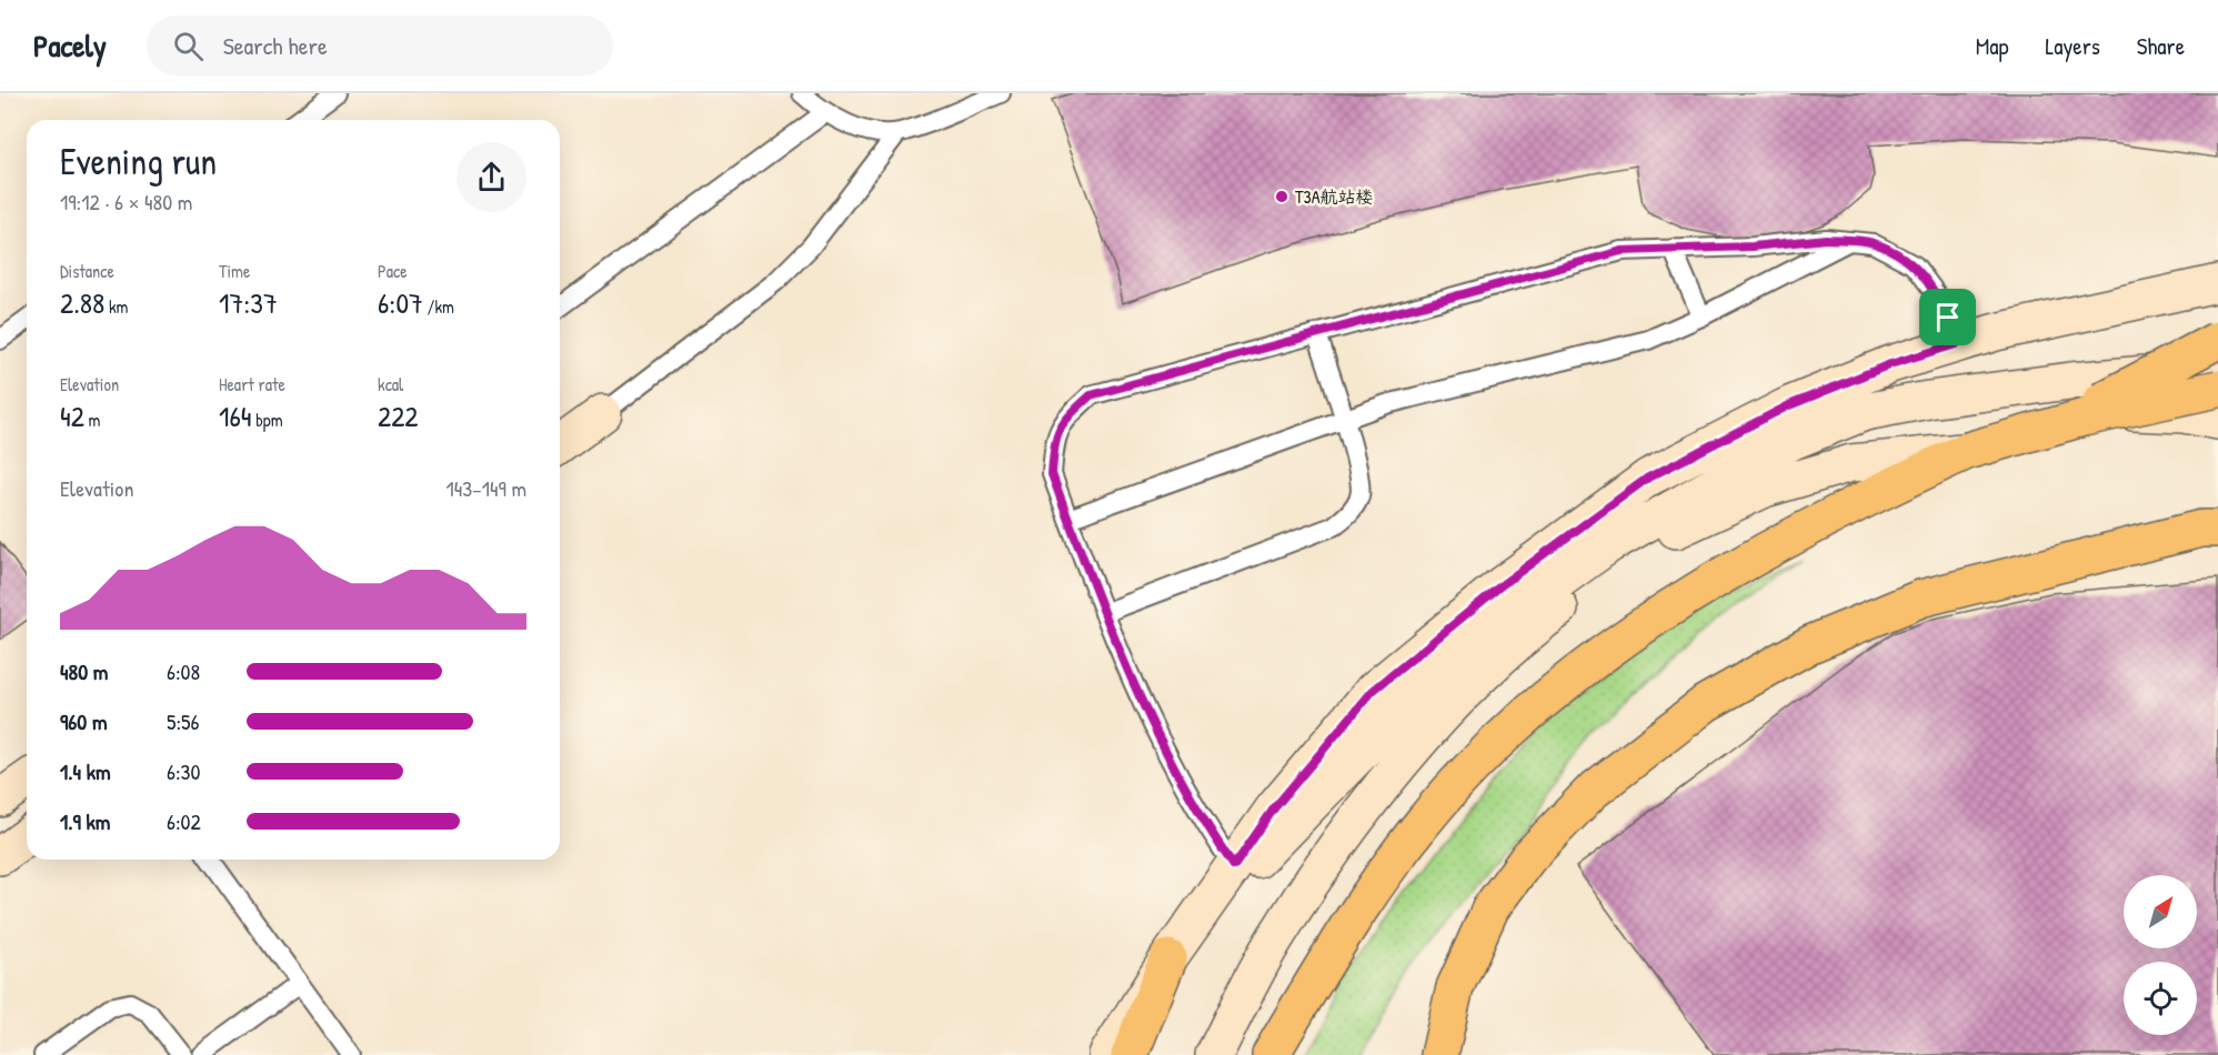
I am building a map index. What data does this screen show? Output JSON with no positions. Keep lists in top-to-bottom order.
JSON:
{
  "places": ["T3A航站楼"],
  "north": "top right",
  "page": {
    "header": "Pacely",
    "search": "Search here",
    "nav": ["Map", "Layers", "Share"],
    "heading": ["Evening run", "19:12 · 6 × 480 m"],
    "stats": [
      ["Distance", "2.88 km"],
      ["Time", "17:37"],
      ["Pace", "6:07 /km"],
      ["Elevation", "42 m"],
      ["Heart rate", "164 bpm"],
      ["kcal", "222"]
    ],
    "chart": ["Elevation", "143–149 m"],
    "list": [
      {
        "name": "480 m",
        "note": "6:08"
      },
      {
        "name": "960 m",
        "note": "5:56"
      },
      {
        "name": "1.4 km",
        "note": "6:30"
      },
      {
        "name": "1.9 km",
        "note": "6:02"
      }
    ]
  }
}
